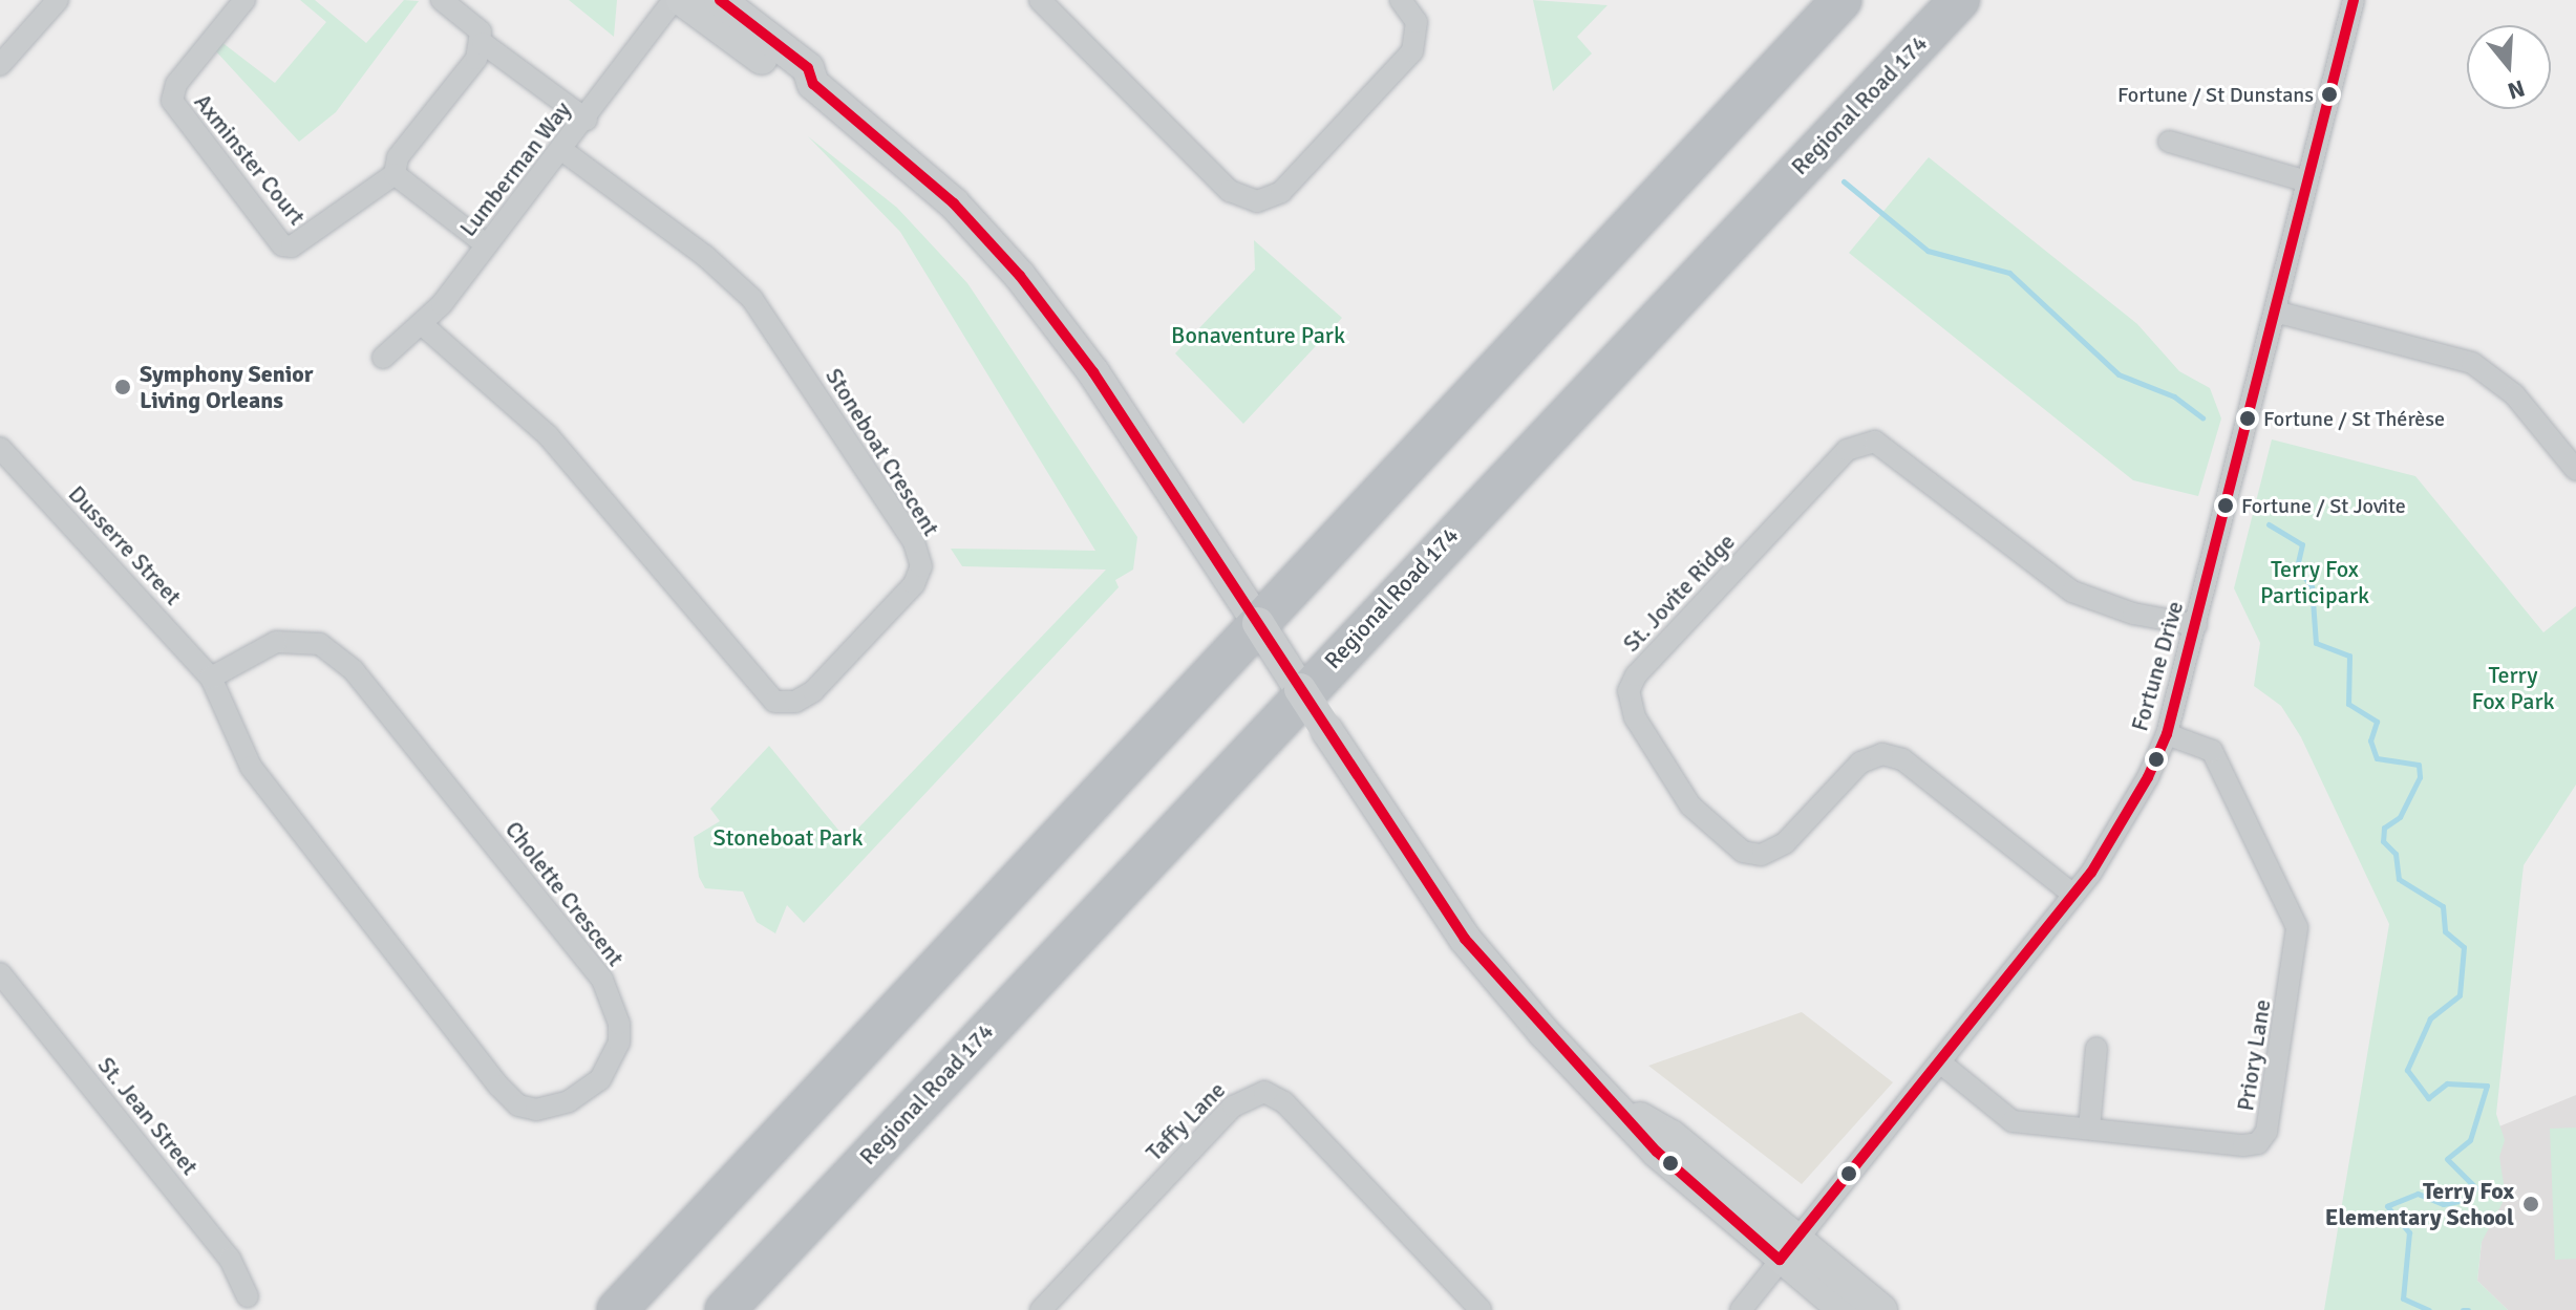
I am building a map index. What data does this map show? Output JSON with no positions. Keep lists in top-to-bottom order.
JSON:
{
  "streets": {
    "highway": ["Regional Road 174"],
    "street": [
      "Axminster Court",
      "Lumberman Way",
      "Stoneboat Crescent",
      "Dusserre Street",
      "St. Jovite Ridge",
      "Fortune Drive",
      "Cholette Crescent",
      "Priory Lane",
      "St. Jean Street",
      "Taffy Lane"
    ]
  },
  "crossings": [
    ["Lumberman Way", "Stoneboat Crescent"],
    ["Dusserre Street", "Cholette Crescent"],
    ["St. Jovite Ridge", "Fortune Drive"],
    ["Fortune Drive", "Priory Lane"]
  ],
  "parks": [
    "Bonaventure Park",
    "Terry Fox Participark",
    "Terry Fox Park",
    "Stoneboat Park"
  ],
  "places": [
    "Fortune / St Dunstans",
    "Symphony Senior Living Orleans",
    "Fortune / St Thérèse",
    "Fortune / St Jovite",
    "Terry Fox Elementary School"
  ],
  "north": "bottom"
}
